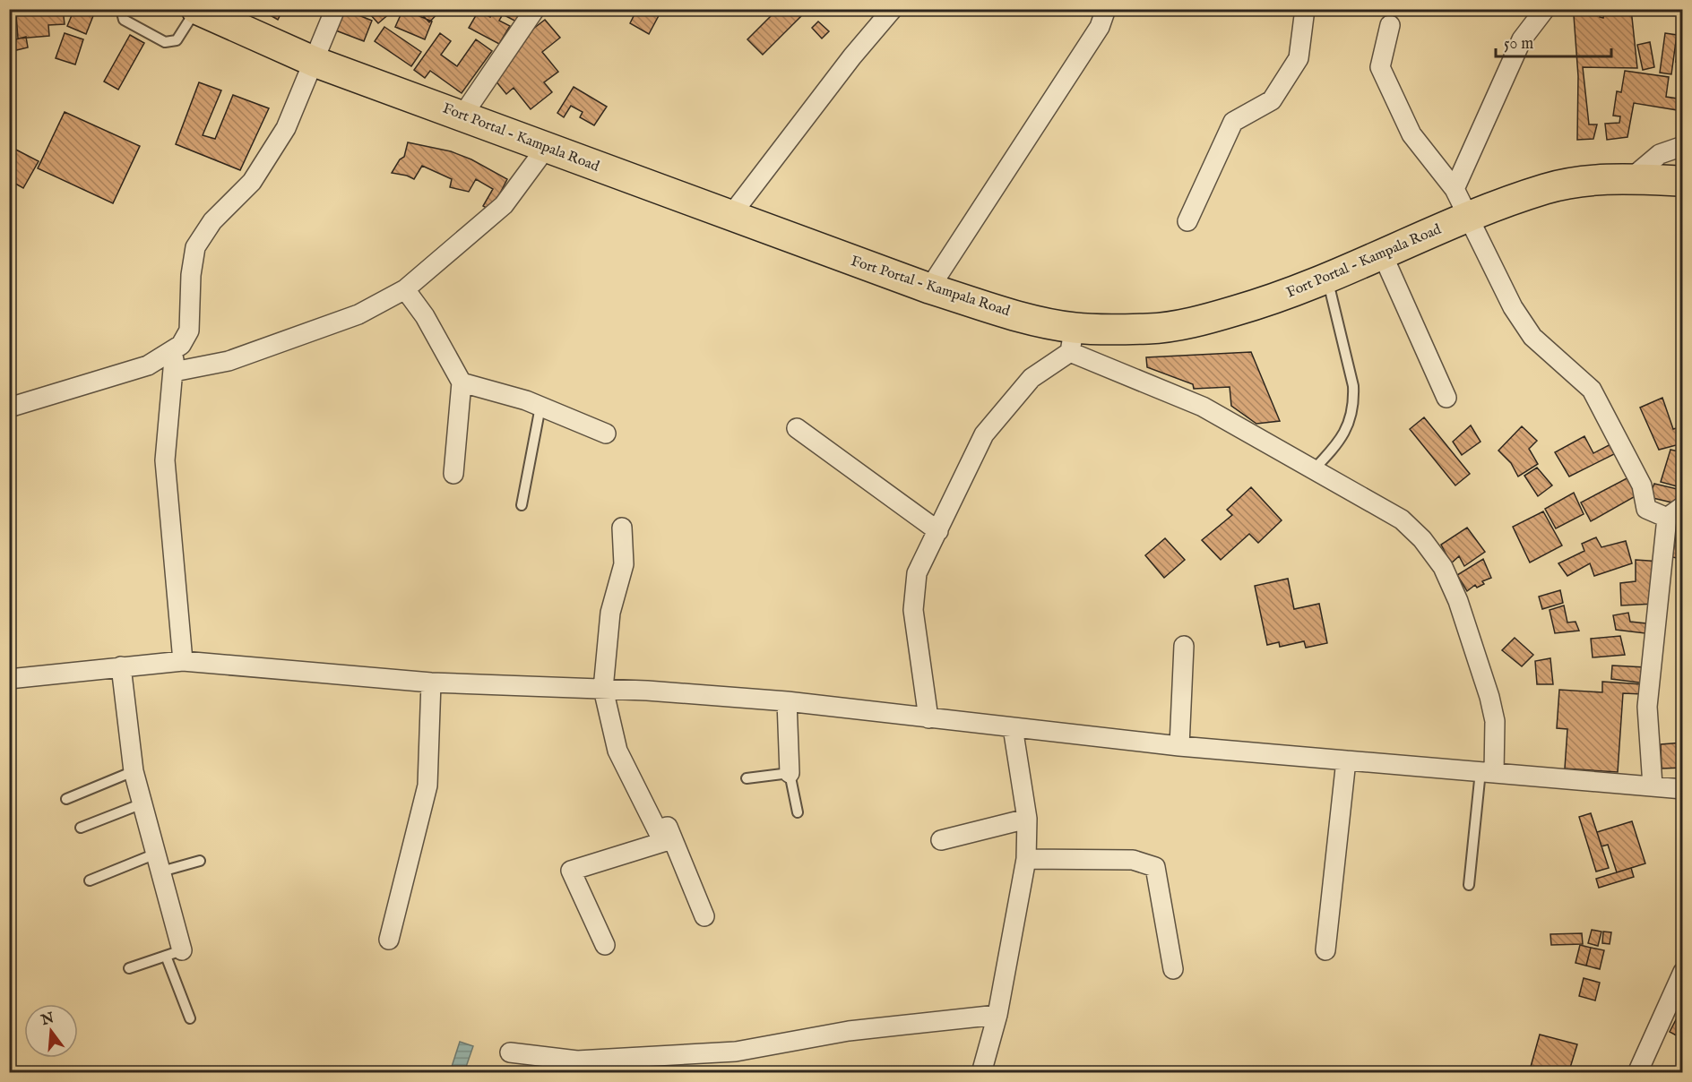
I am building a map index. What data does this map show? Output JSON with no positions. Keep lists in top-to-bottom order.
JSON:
{
  "streets": {
    "main road": ["Fort Portal - Kampala Road"]
  },
  "scale_bar": "50 m",
  "north": "top"
}
